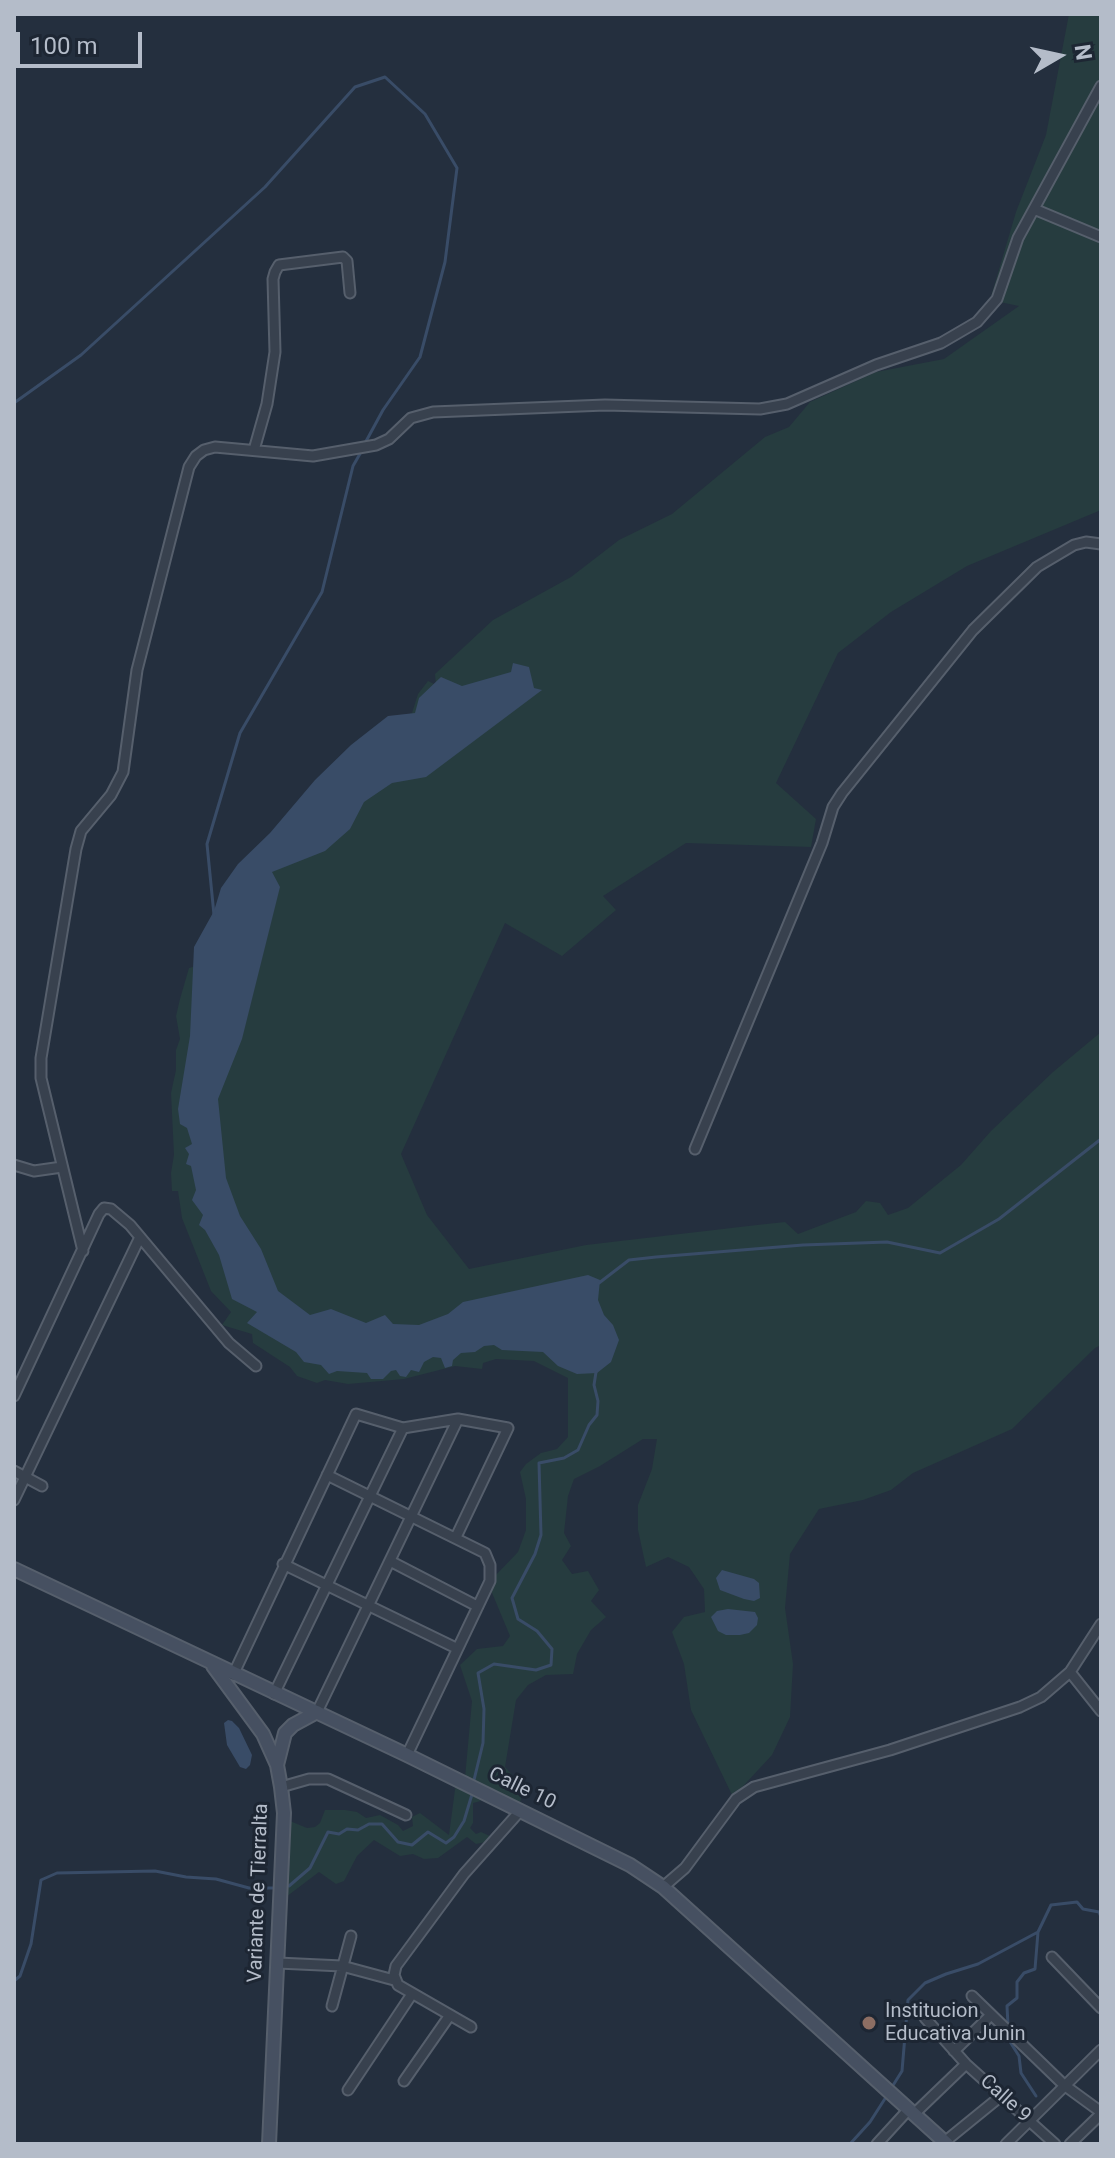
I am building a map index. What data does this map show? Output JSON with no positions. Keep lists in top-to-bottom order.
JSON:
{
  "streets": {
    "main road": ["Calle 10", "Variante de Tierralta"],
    "street": ["Calle 9"]
  },
  "crossings": [
    ["Calle 10", "Variante de Tierralta"]
  ],
  "places": ["Institucion Educativa Junin"],
  "scale_bar": "100 m",
  "north": "right"
}
